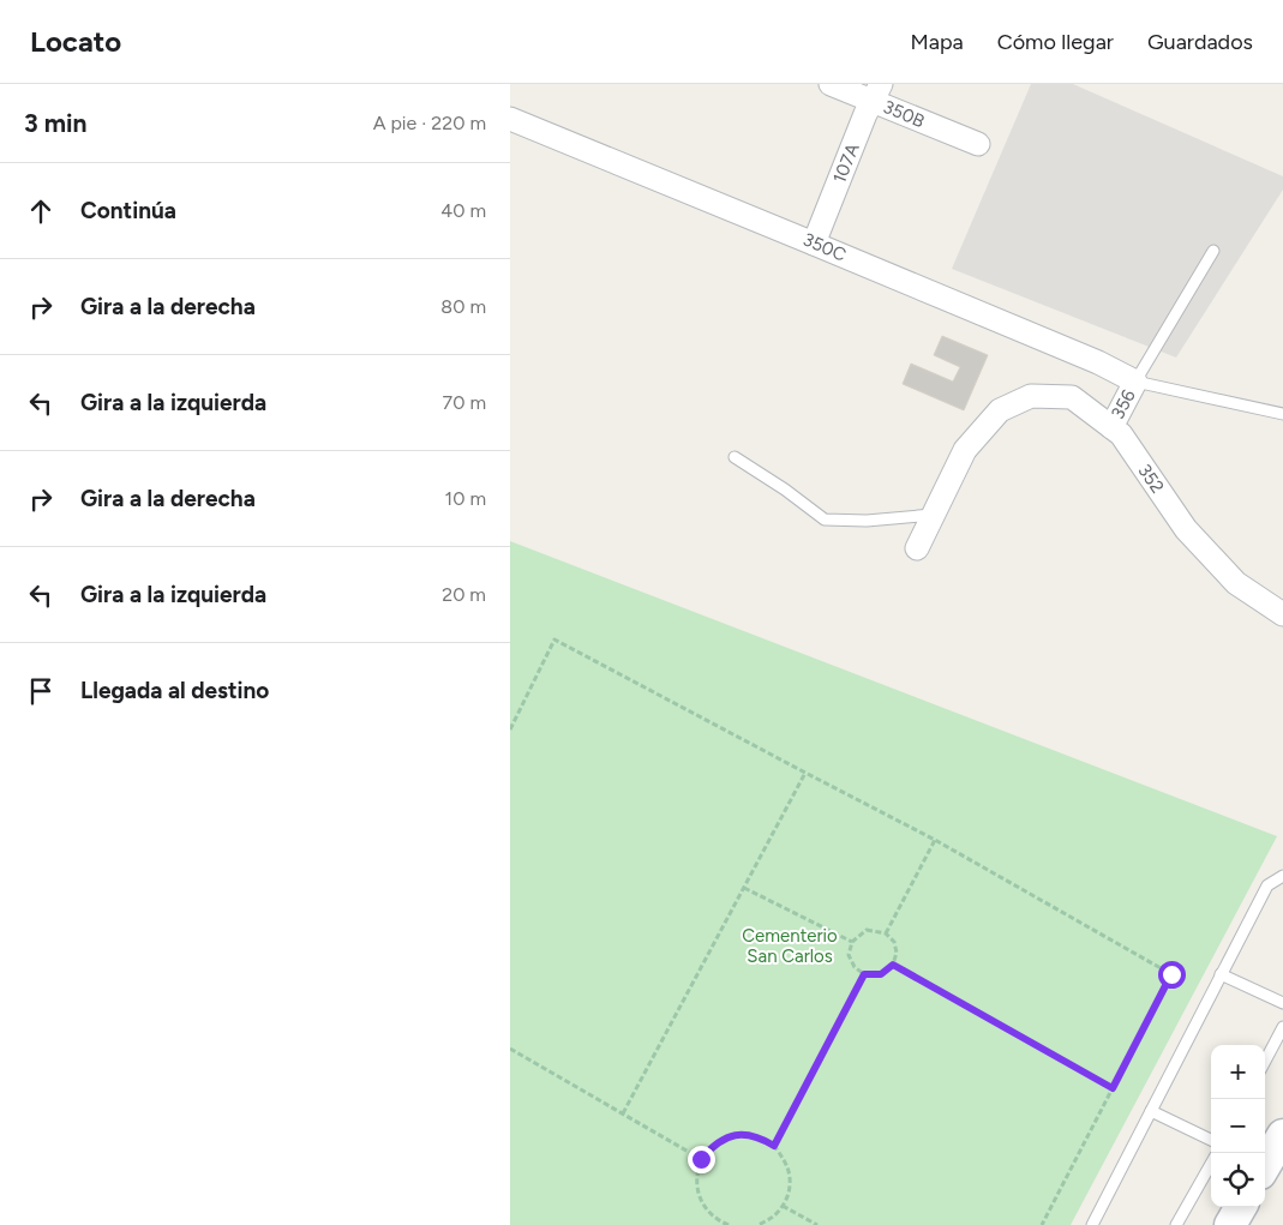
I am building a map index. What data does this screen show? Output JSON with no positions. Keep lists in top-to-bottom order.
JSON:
{
  "streets": {
    "street": [
      "350B",
      "107A",
      "350C",
      "356",
      "352"
    ]
  },
  "crossings": [
    ["350B", "107A"],
    ["107A", "350C"],
    ["350C", "356"],
    ["356", "352"]
  ],
  "parks": ["Cementerio San Carlos"],
  "page": {
    "header": "Locato",
    "nav": ["Mapa", "Cómo llegar", "Guardados"],
    "heading": ["3 min", "A pie · 220 m"],
    "list": [
      ["Continúa", "40 m"],
      ["Gira a la derecha", "80 m"],
      ["Gira a la izquierda", "70 m"],
      ["Gira a la derecha", "10 m"],
      ["Gira a la izquierda", "20 m"],
      "Llegada al destino"
    ],
    "map_buttons": ["+", "−"]
  }
}
